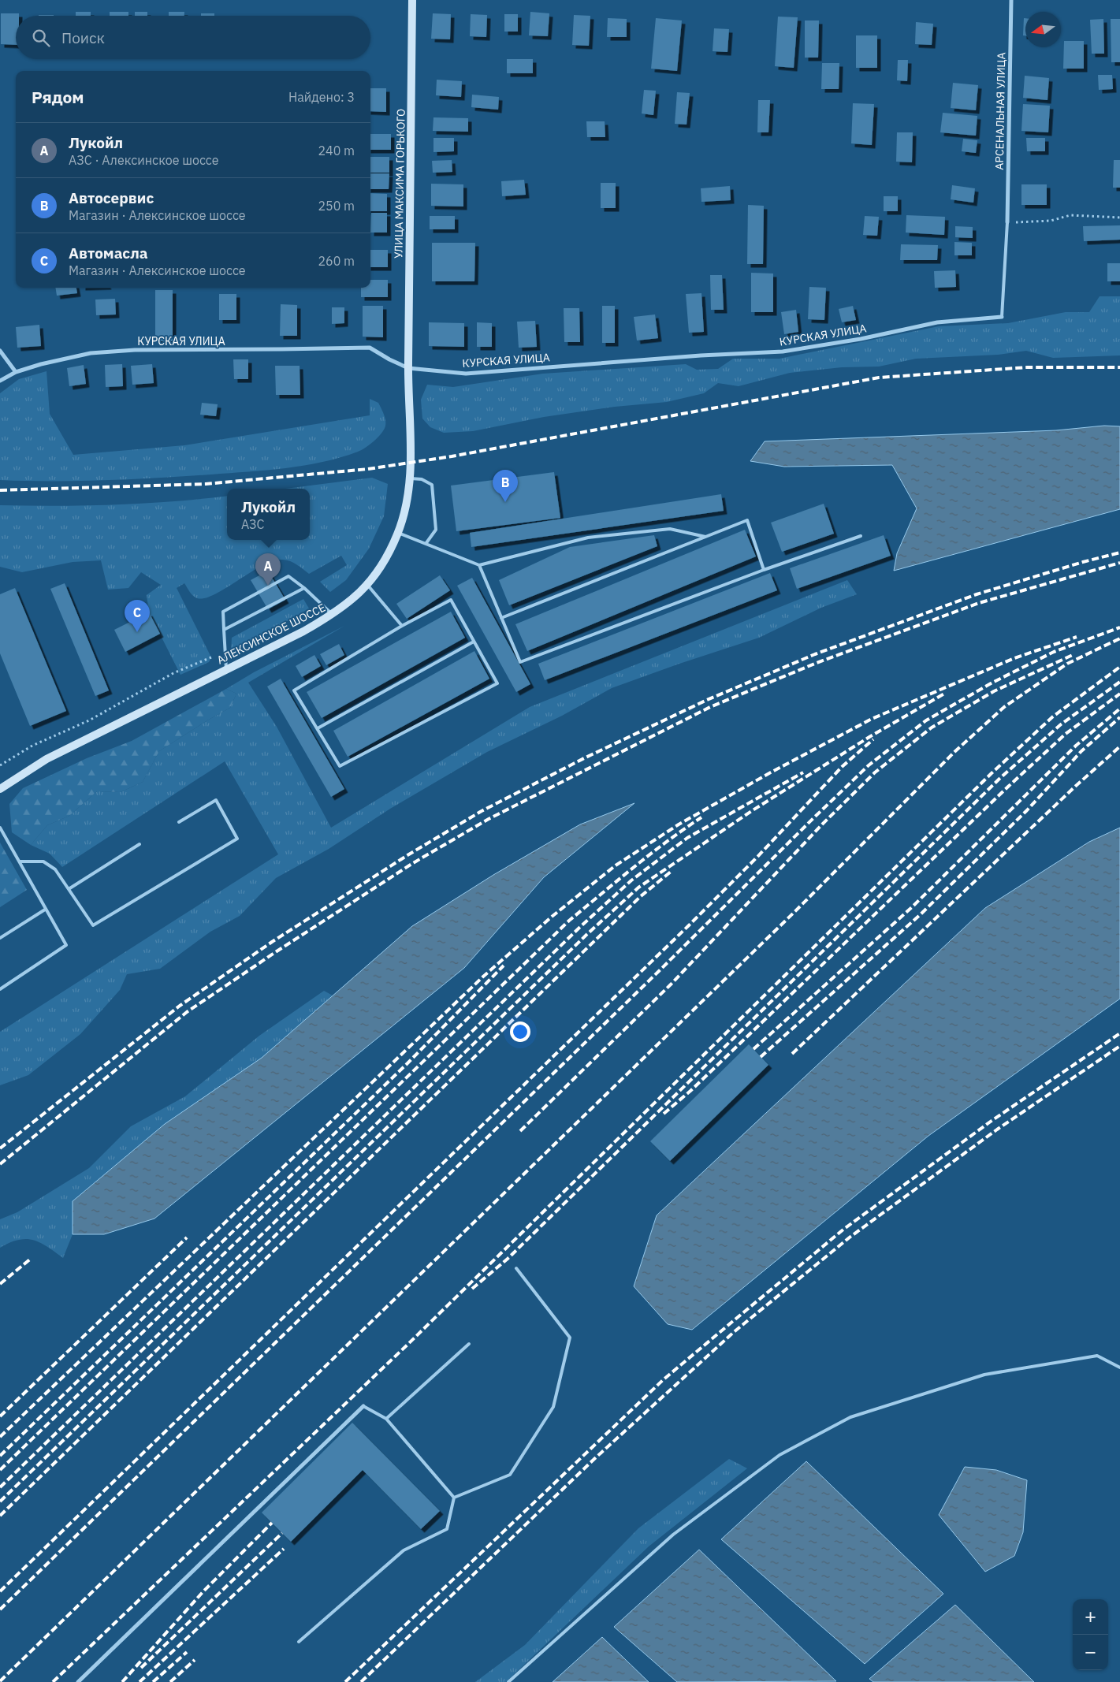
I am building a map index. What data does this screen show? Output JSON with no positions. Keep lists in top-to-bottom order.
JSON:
{
  "streets": {
    "main road": ["УЛИЦА МАКСИМА ГОРЬКОГО", "АЛЕКСИНСКОЕ ШОССЕ"],
    "street": ["АРСЕНАЛЬНАЯ УЛИЦА", "КУРСКАЯ УЛИЦА"]
  },
  "crossings": [
    ["УЛИЦА МАКСИМА ГОРЬКОГО", "КУРСКАЯ УЛИЦА"],
    ["УЛИЦА МАКСИМА ГОРЬКОГО", "АЛЕКСИНСКОЕ ШОССЕ"],
    ["КУРСКАЯ УЛИЦА", "АЛЕКСИНСКОЕ ШОССЕ"]
  ],
  "north": "left",
  "page": {
    "search": "Поиск",
    "heading": ["Рядом", "Найдено: 3"],
    "list": [
      {
        "mark": "A",
        "name": "Лукойл",
        "note": "АЗС · Алексинское шоссе",
        "value": "240 m"
      },
      {
        "mark": "B",
        "name": "Автосервис",
        "note": "Магазин · Алексинское шоссе",
        "value": "250 m"
      },
      {
        "mark": "C",
        "name": "Автомасла",
        "note": "Магазин · Алексинское шоссе",
        "value": "260 m"
      }
    ],
    "pins": ["B", "A", "C"],
    "popup": ["Лукойл", "АЗС"],
    "map_buttons": ["+", "−"]
  }
}
